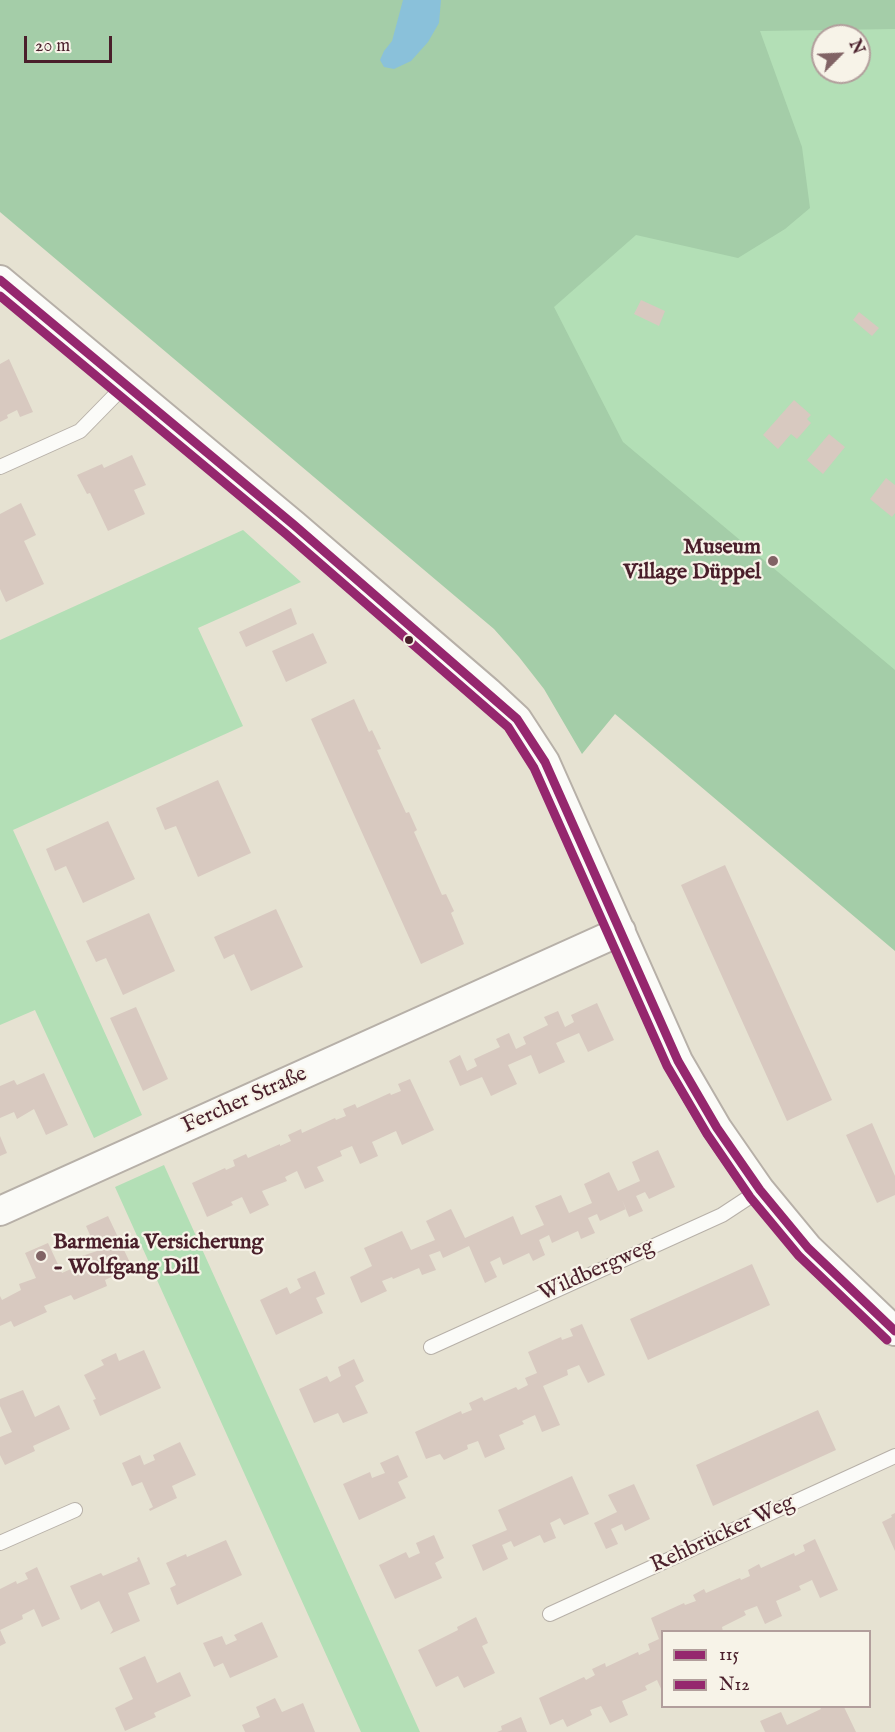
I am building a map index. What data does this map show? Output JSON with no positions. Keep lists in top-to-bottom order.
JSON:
{
  "streets": {
    "street": ["Fercher Straße"],
    "lane": ["Wildbergweg", "Rehbrücker Weg"]
  },
  "places": ["Museum Village Düppel", "Barmenia Versicherung - Wolfgang Dill"],
  "lines": ["transit line 115", "transit line N12"],
  "legend": ["115", "N12"],
  "scale_bar": "20 m",
  "north": "top right"
}
